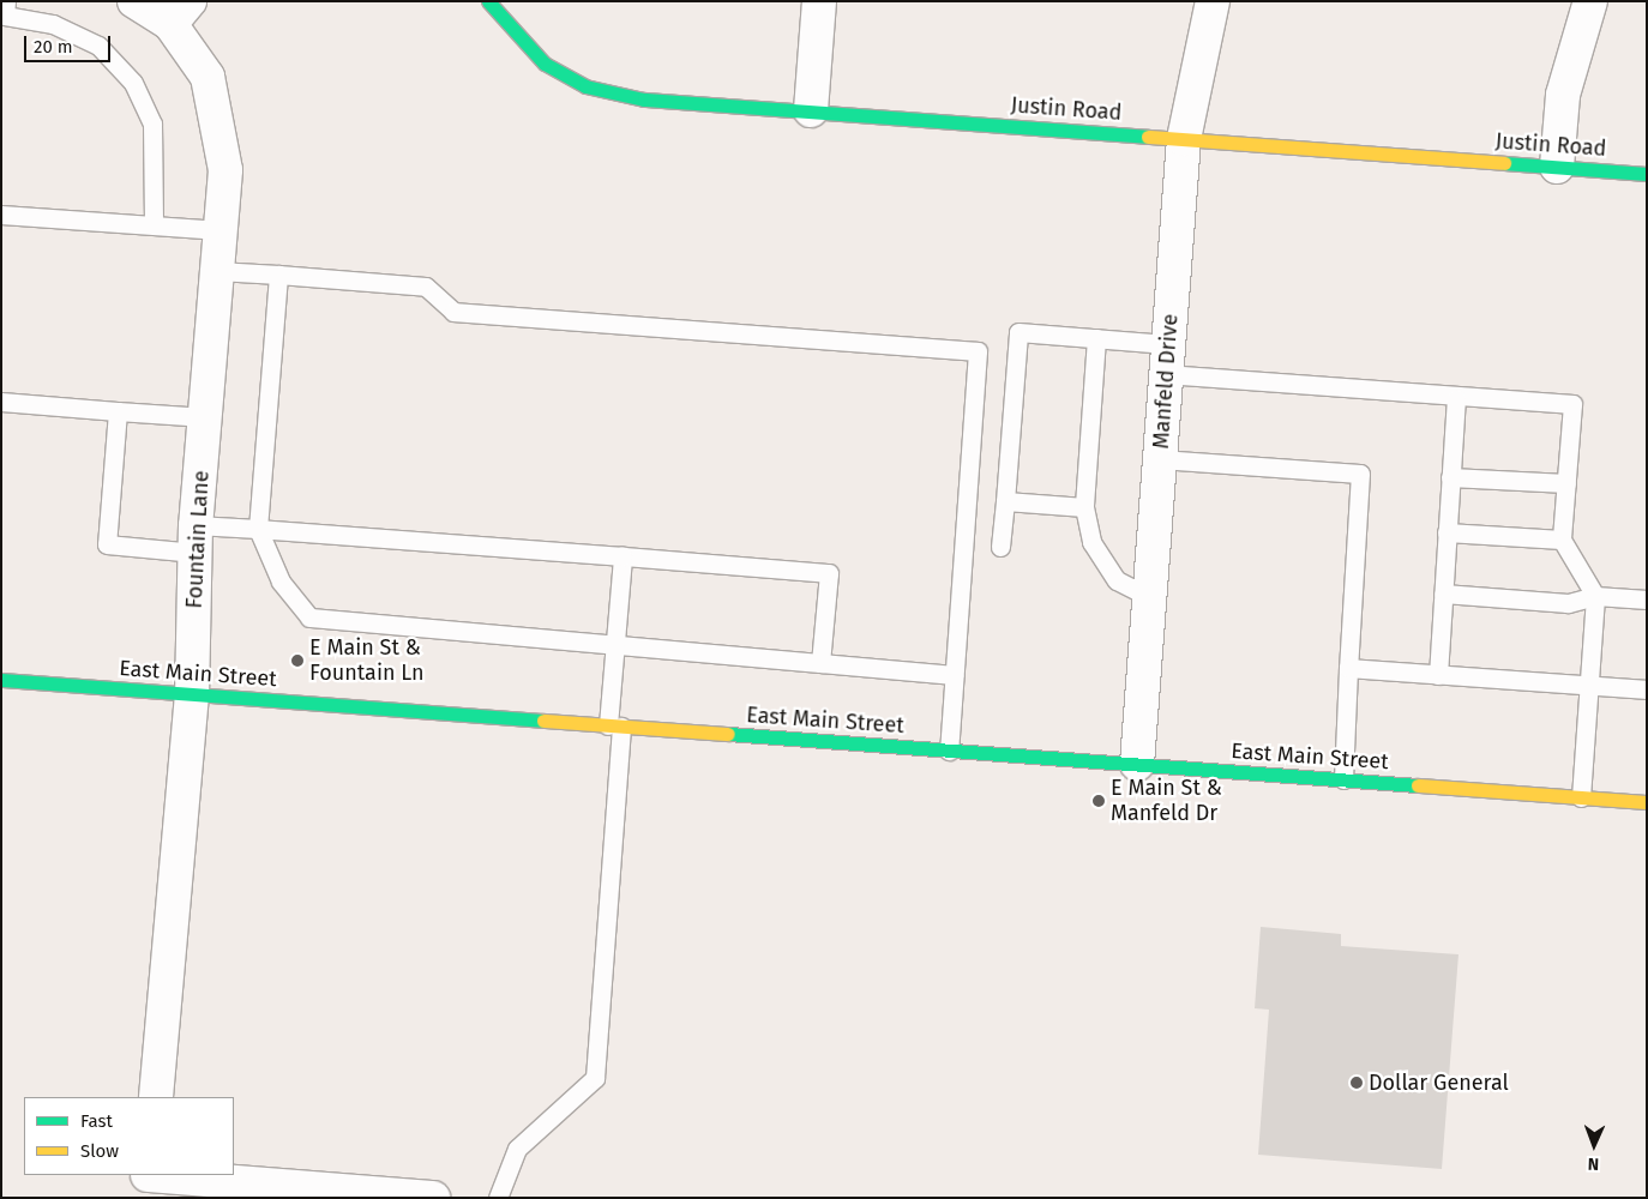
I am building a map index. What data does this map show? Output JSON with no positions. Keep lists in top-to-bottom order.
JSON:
{
  "streets": {
    "main road": ["Justin Road", "East Main Street"],
    "street": ["Manfeld Drive", "Fountain Lane"]
  },
  "crossings": [
    ["Justin Road", "Manfeld Drive"],
    ["Manfeld Drive", "East Main Street"],
    ["Fountain Lane", "East Main Street"]
  ],
  "places": ["E Main St & Fountain Ln", "E Main St & Manfeld Dr", "Dollar General"],
  "legend": ["Fast", "Slow"],
  "scale_bar": "20 m",
  "north": "bottom"
}
